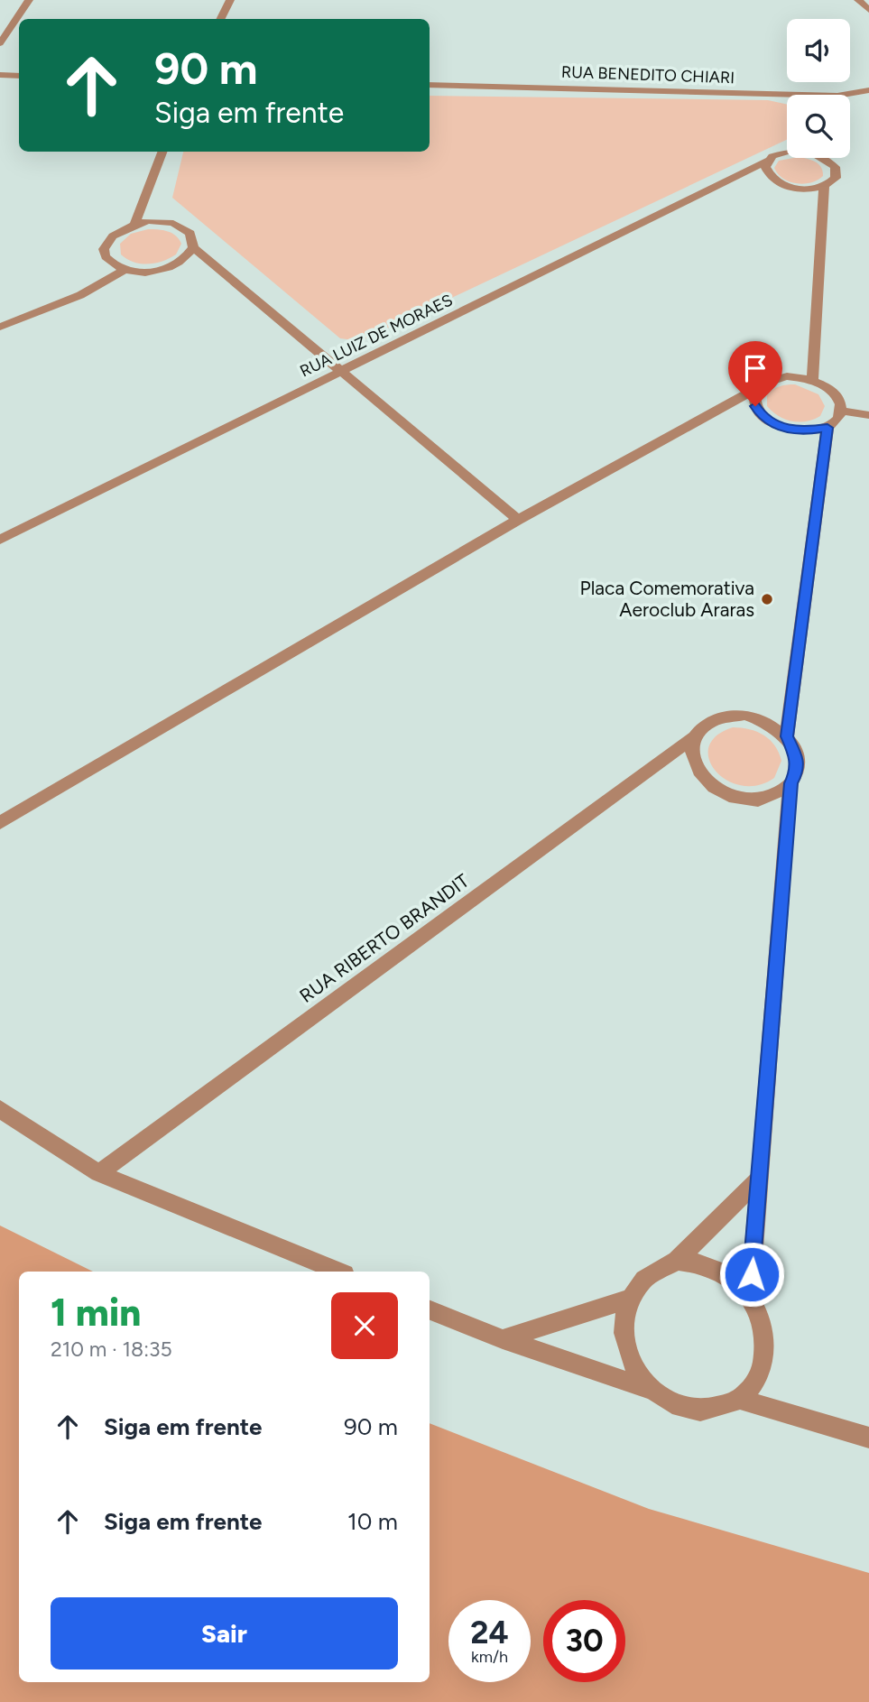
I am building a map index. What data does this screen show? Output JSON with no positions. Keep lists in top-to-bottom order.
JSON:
{
  "streets": {
    "street": ["RUA BENEDITO CHIARI", "RUA LUIZ DE MORAES", "RUA RIBERTO BRANDIT"]
  },
  "places": ["Placa Comemorativa Aeroclub Araras"],
  "page": {
    "turn": ["90 m", "Siga em frente"],
    "heading": ["1 min", "210 m · 18:35"],
    "list": [
      {
        "name": "Siga em frente",
        "value": "90 m"
      },
      {
        "name": "Siga em frente",
        "value": "10 m"
      }
    ],
    "buttons": "Sair",
    "speed": "24 km/h",
    "limit": "30"
  }
}
